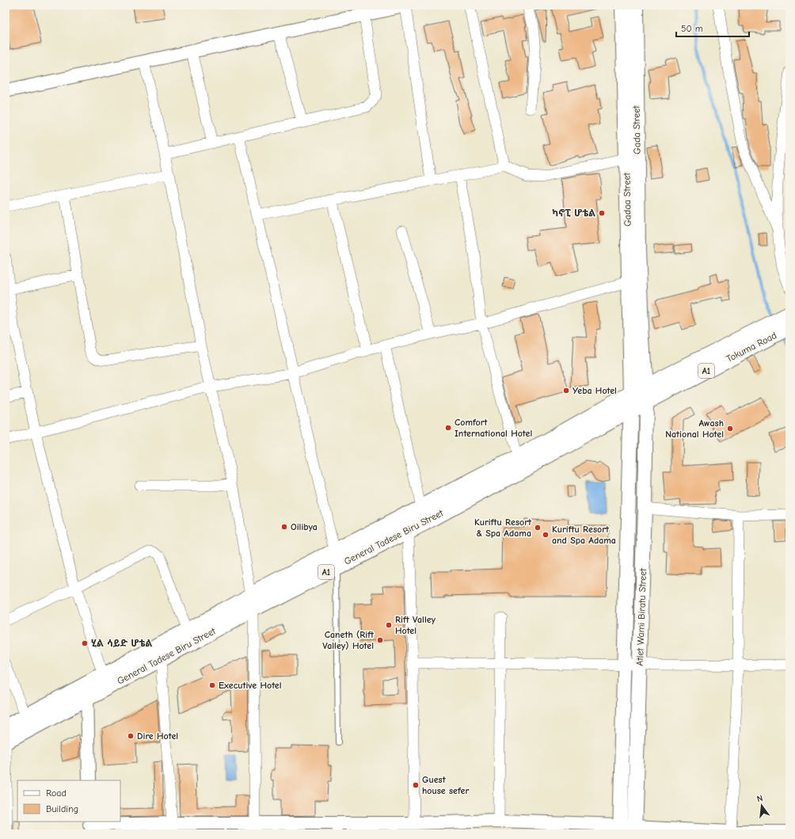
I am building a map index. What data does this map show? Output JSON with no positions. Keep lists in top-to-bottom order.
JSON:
{
  "streets": {
    "main road": [
      "Gada Street",
      "Gadaa Street",
      "Tokuma Road",
      "A1",
      "General Tadese Biru Street",
      "Atlet Wami Biratu Street"
    ]
  },
  "crossings": [
    ["Gada Street", "Tokuma Road"],
    ["Gada Street", "General Tadese Biru Street"],
    ["Gada Street", "Atlet Wami Biratu Street"],
    ["Gadaa Street", "General Tadese Biru Street"],
    ["Gadaa Street", "Atlet Wami Biratu Street"],
    ["Tokuma Road", "General Tadese Biru Street"],
    ["Tokuma Road", "Atlet Wami Biratu Street"],
    ["General Tadese Biru Street", "Atlet Wami Biratu Street"]
  ],
  "places": [
    "ካኖፒ ሆቴል",
    "Yeba Hotel",
    "Comfort International Hotel",
    "Awash National Hotel",
    "Oilibya",
    "Kuriftu Resort & Spa Adama",
    "Kuriftu Resort and Spa Adama",
    "Rift Valley Hotel",
    "Caneth (Rift Valley) Hotel",
    "ሂል ሳይድ ሆቴል",
    "Executive Hotel",
    "Dire Hotel",
    "Guest house sefer"
  ],
  "legend": ["Road", "Building"],
  "scale_bar": "50 m",
  "north": "top"
}
